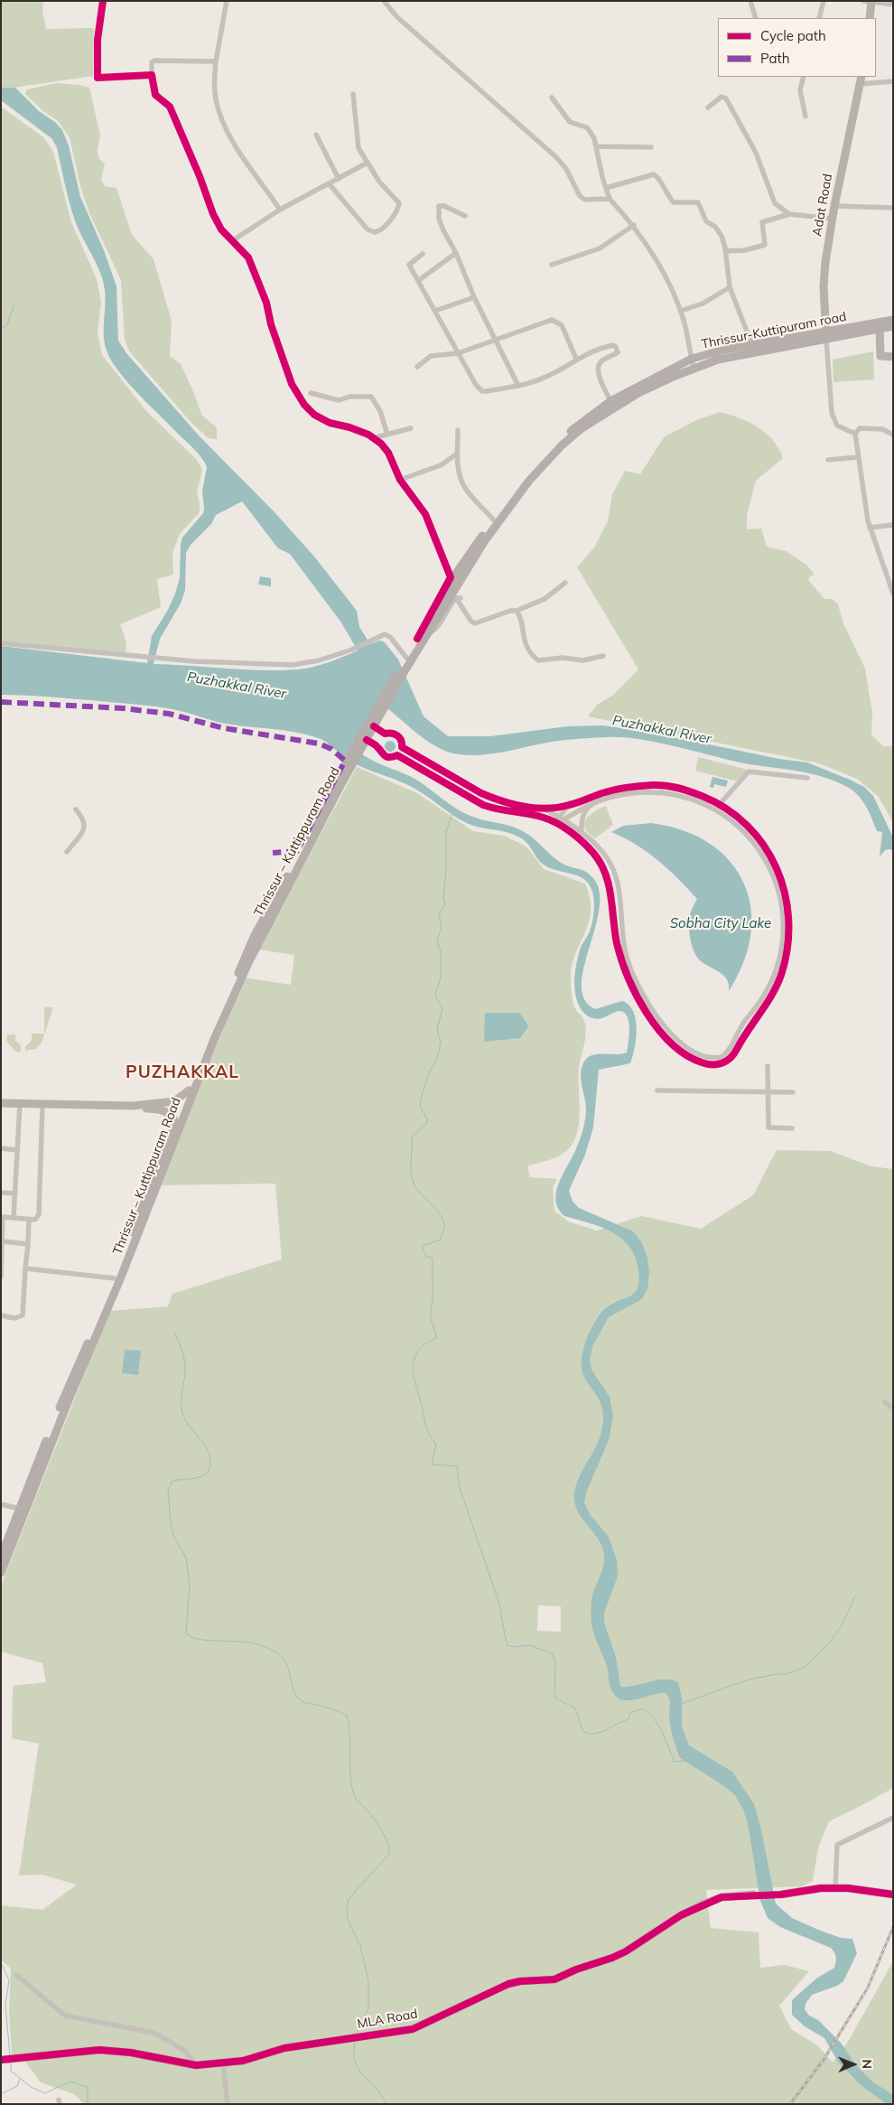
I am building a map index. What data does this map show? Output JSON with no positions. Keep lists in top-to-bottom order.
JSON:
{
  "streets": {
    "main road": ["Thrissur-Kuttipuram road", "Thrissur – Kuttippuram Road"],
    "street": ["Adat Road", "MLA Road"]
  },
  "crossings": [
    ["Adat Road", "Thrissur-Kuttipuram road"]
  ],
  "districts": ["PUZHAKKAL"],
  "water": ["Puzhakkal River", "Sobha City Lake"],
  "legend": ["Cycle path", "Path"],
  "north": "right"
}
